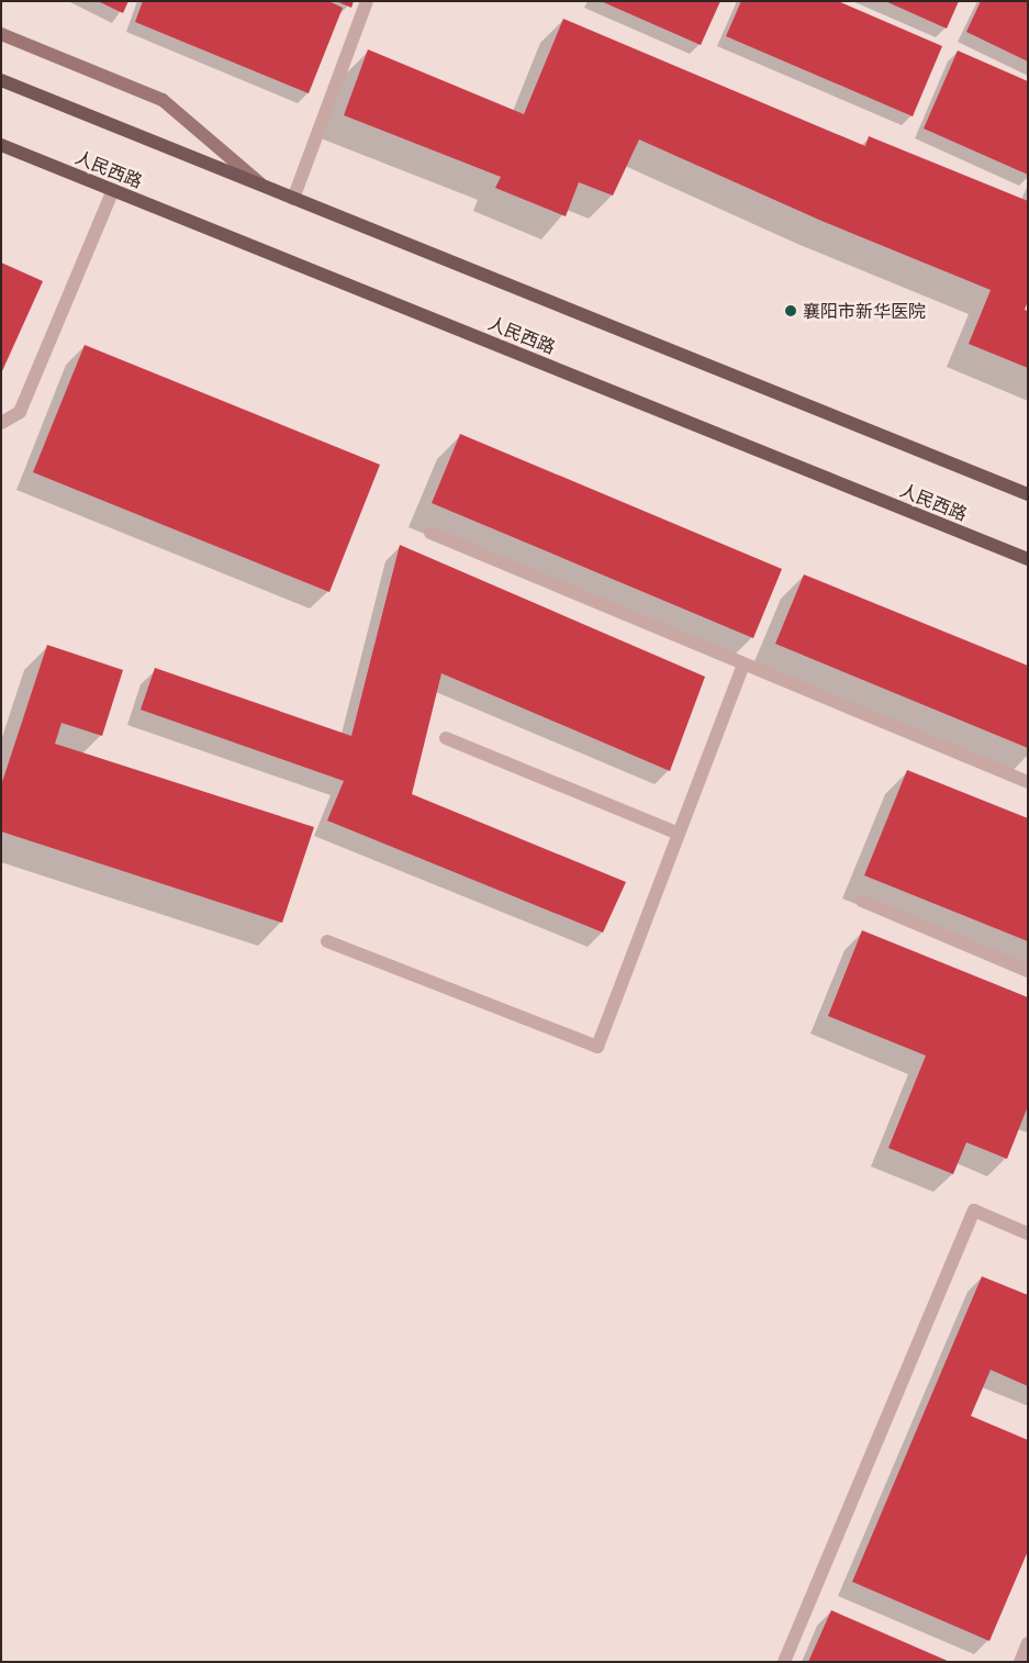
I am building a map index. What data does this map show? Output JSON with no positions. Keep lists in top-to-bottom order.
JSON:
{
  "streets": {
    "main road": ["人民西路"]
  },
  "places": ["襄阳市新华医院"]
}
